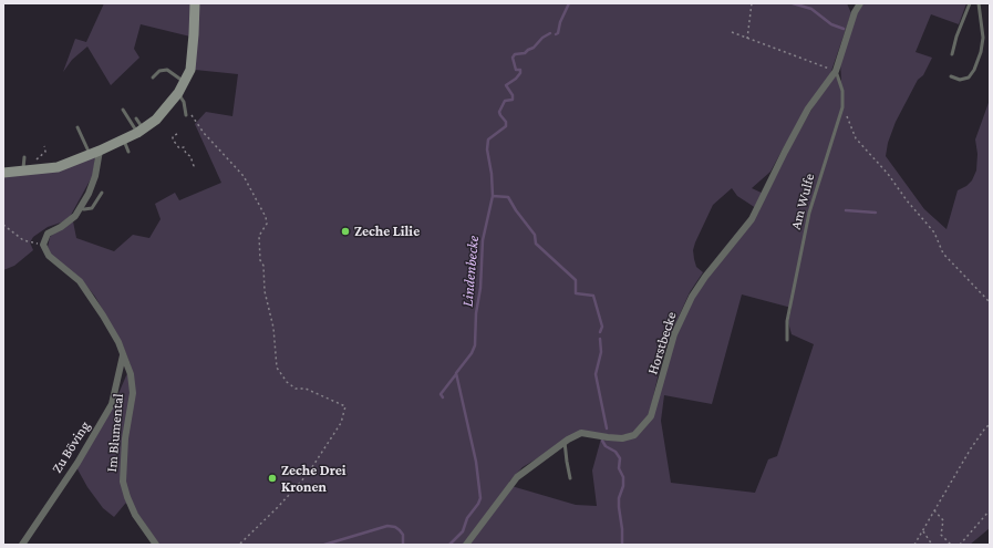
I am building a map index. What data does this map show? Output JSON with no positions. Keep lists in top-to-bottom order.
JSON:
{
  "streets": {
    "street": ["Horstbecke", "Im Blumental", "Zu Böving"],
    "lane": ["Am Wulfe"]
  },
  "crossings": [
    ["Am Wulfe", "Horstbecke"],
    ["Im Blumental", "Zu Böving"]
  ],
  "water": ["Lindenbecke"],
  "places": ["Zeche Lilie", "Zeche Drei Kronen"]
}
